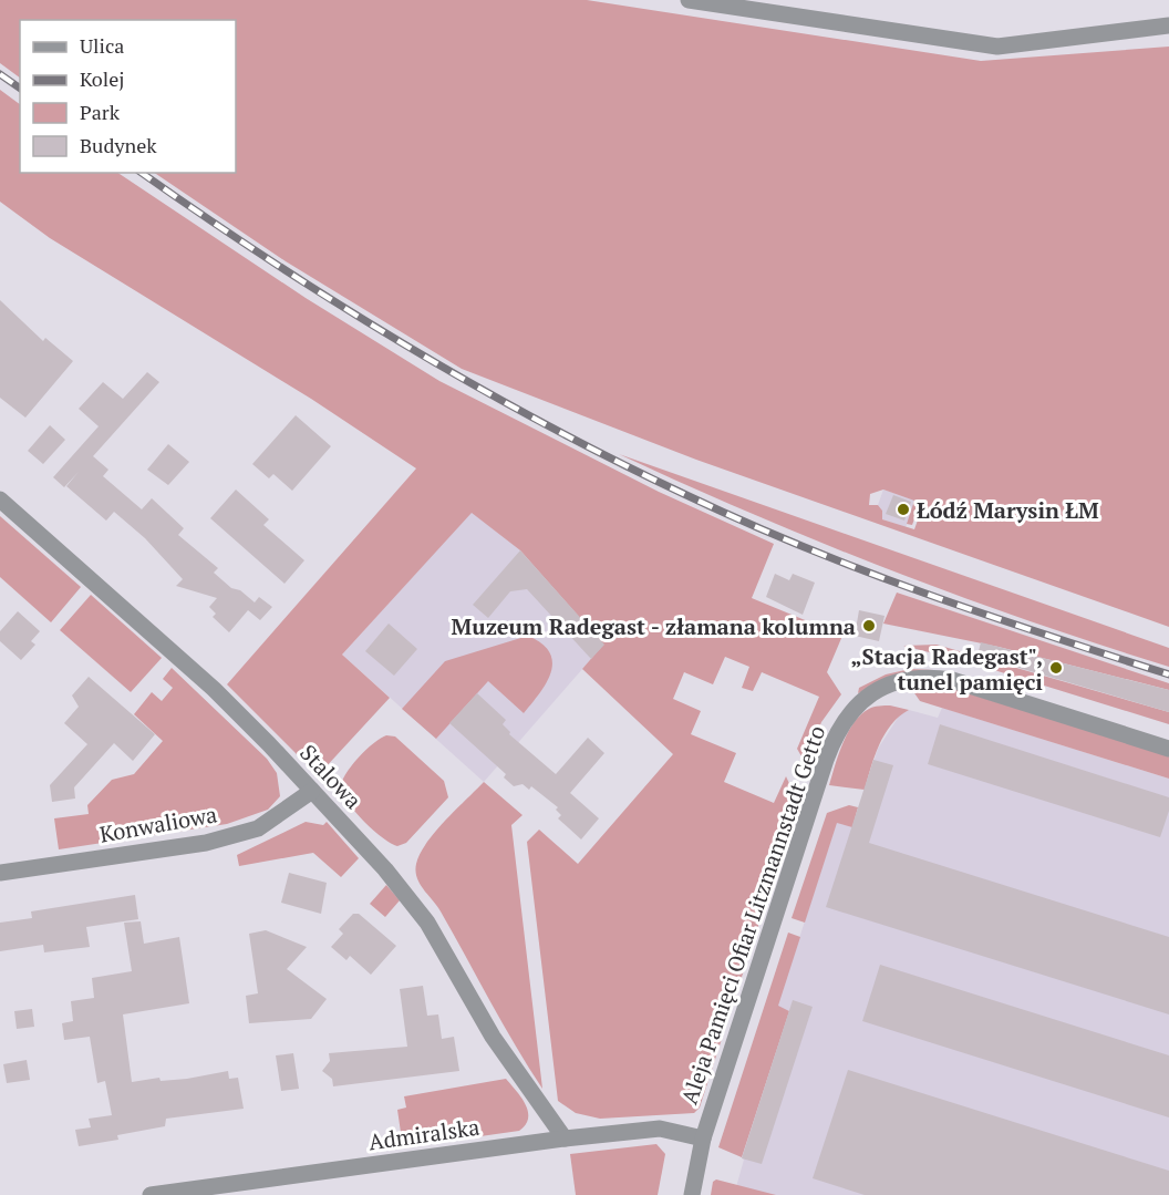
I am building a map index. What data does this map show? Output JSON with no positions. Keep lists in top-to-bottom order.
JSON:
{
  "streets": {
    "street": [
      "Stalowa",
      "Konwaliowa",
      "Aleja Pamięci Ofiar Litzmannstadt Getto",
      "Admiralska"
    ]
  },
  "crossings": [
    ["Stalowa", "Konwaliowa"],
    ["Stalowa", "Admiralska"],
    ["Aleja Pamięci Ofiar Litzmannstadt Getto", "Admiralska"]
  ],
  "places": ["Łódź Marysin ŁM", "Muzeum Radegast - złamana kolumna", "„Stacja Radegast\", tunel pamięci"],
  "legend": [
    "Ulica",
    "Kolej",
    "Park",
    "Budynek"
  ]
}
